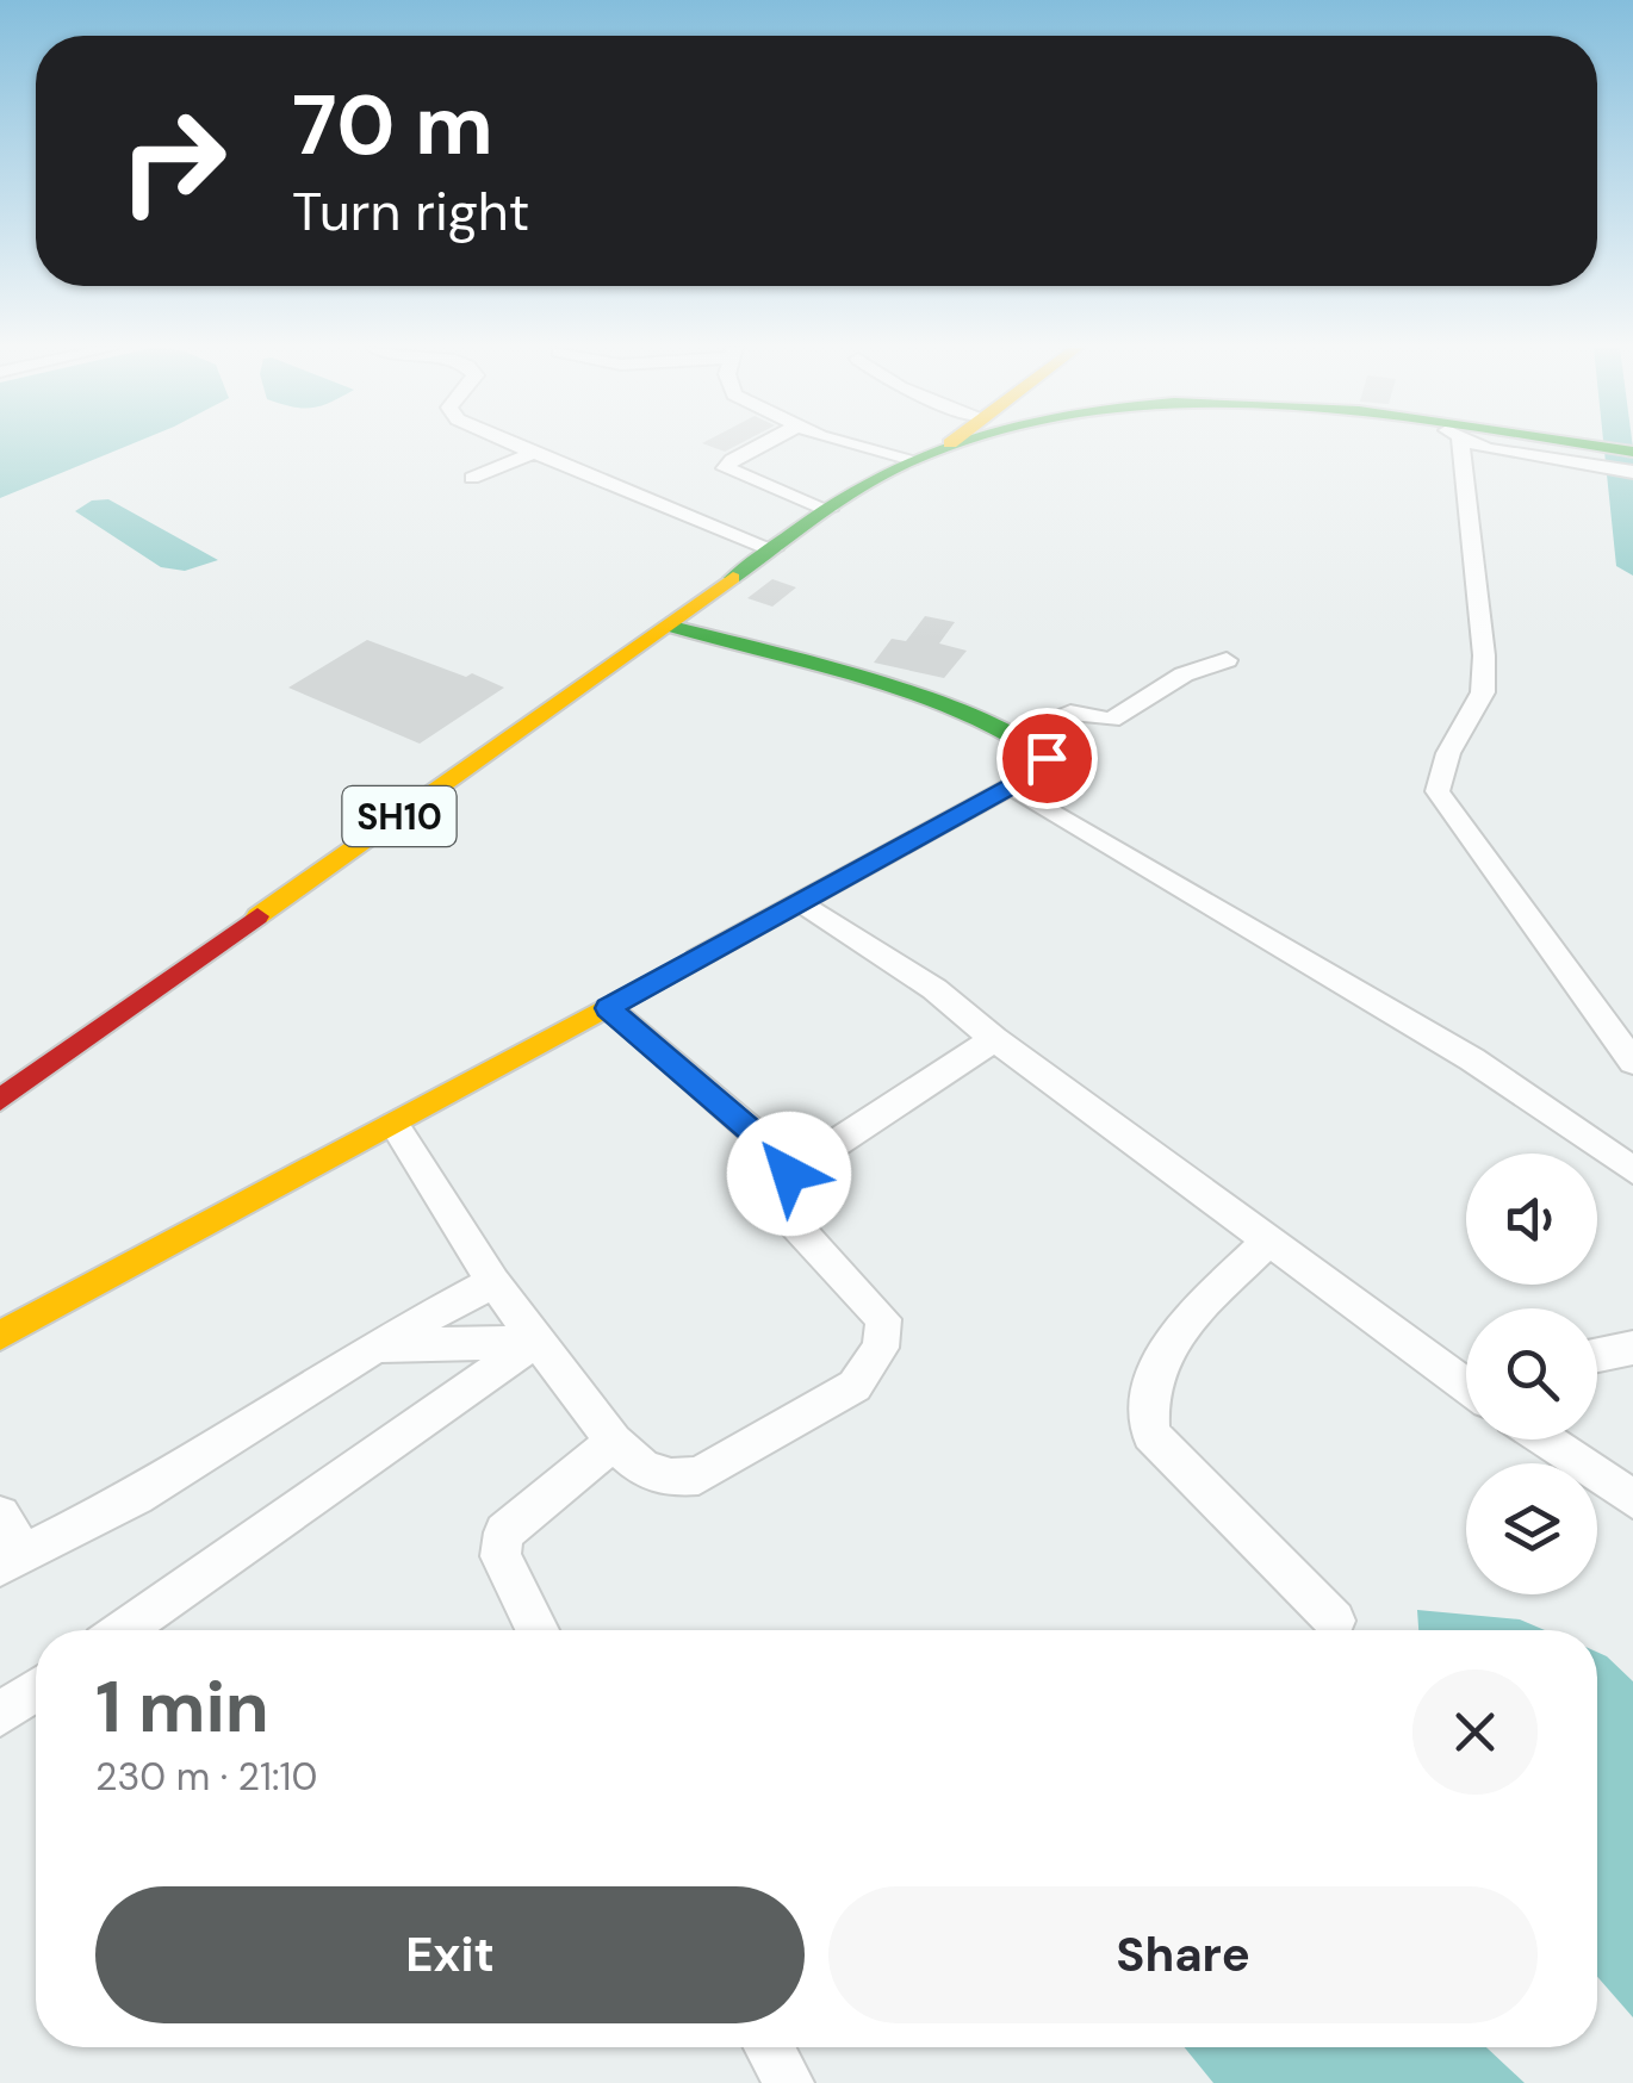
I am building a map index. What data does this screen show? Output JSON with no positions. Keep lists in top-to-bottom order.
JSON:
{
  "streets": {
    "main road": ["SH10"]
  },
  "page": {
    "turn": ["70 m", "Turn right"],
    "heading": ["1 min", "230 m · 21:10"],
    "buttons": ["Exit", "Share"]
  }
}
